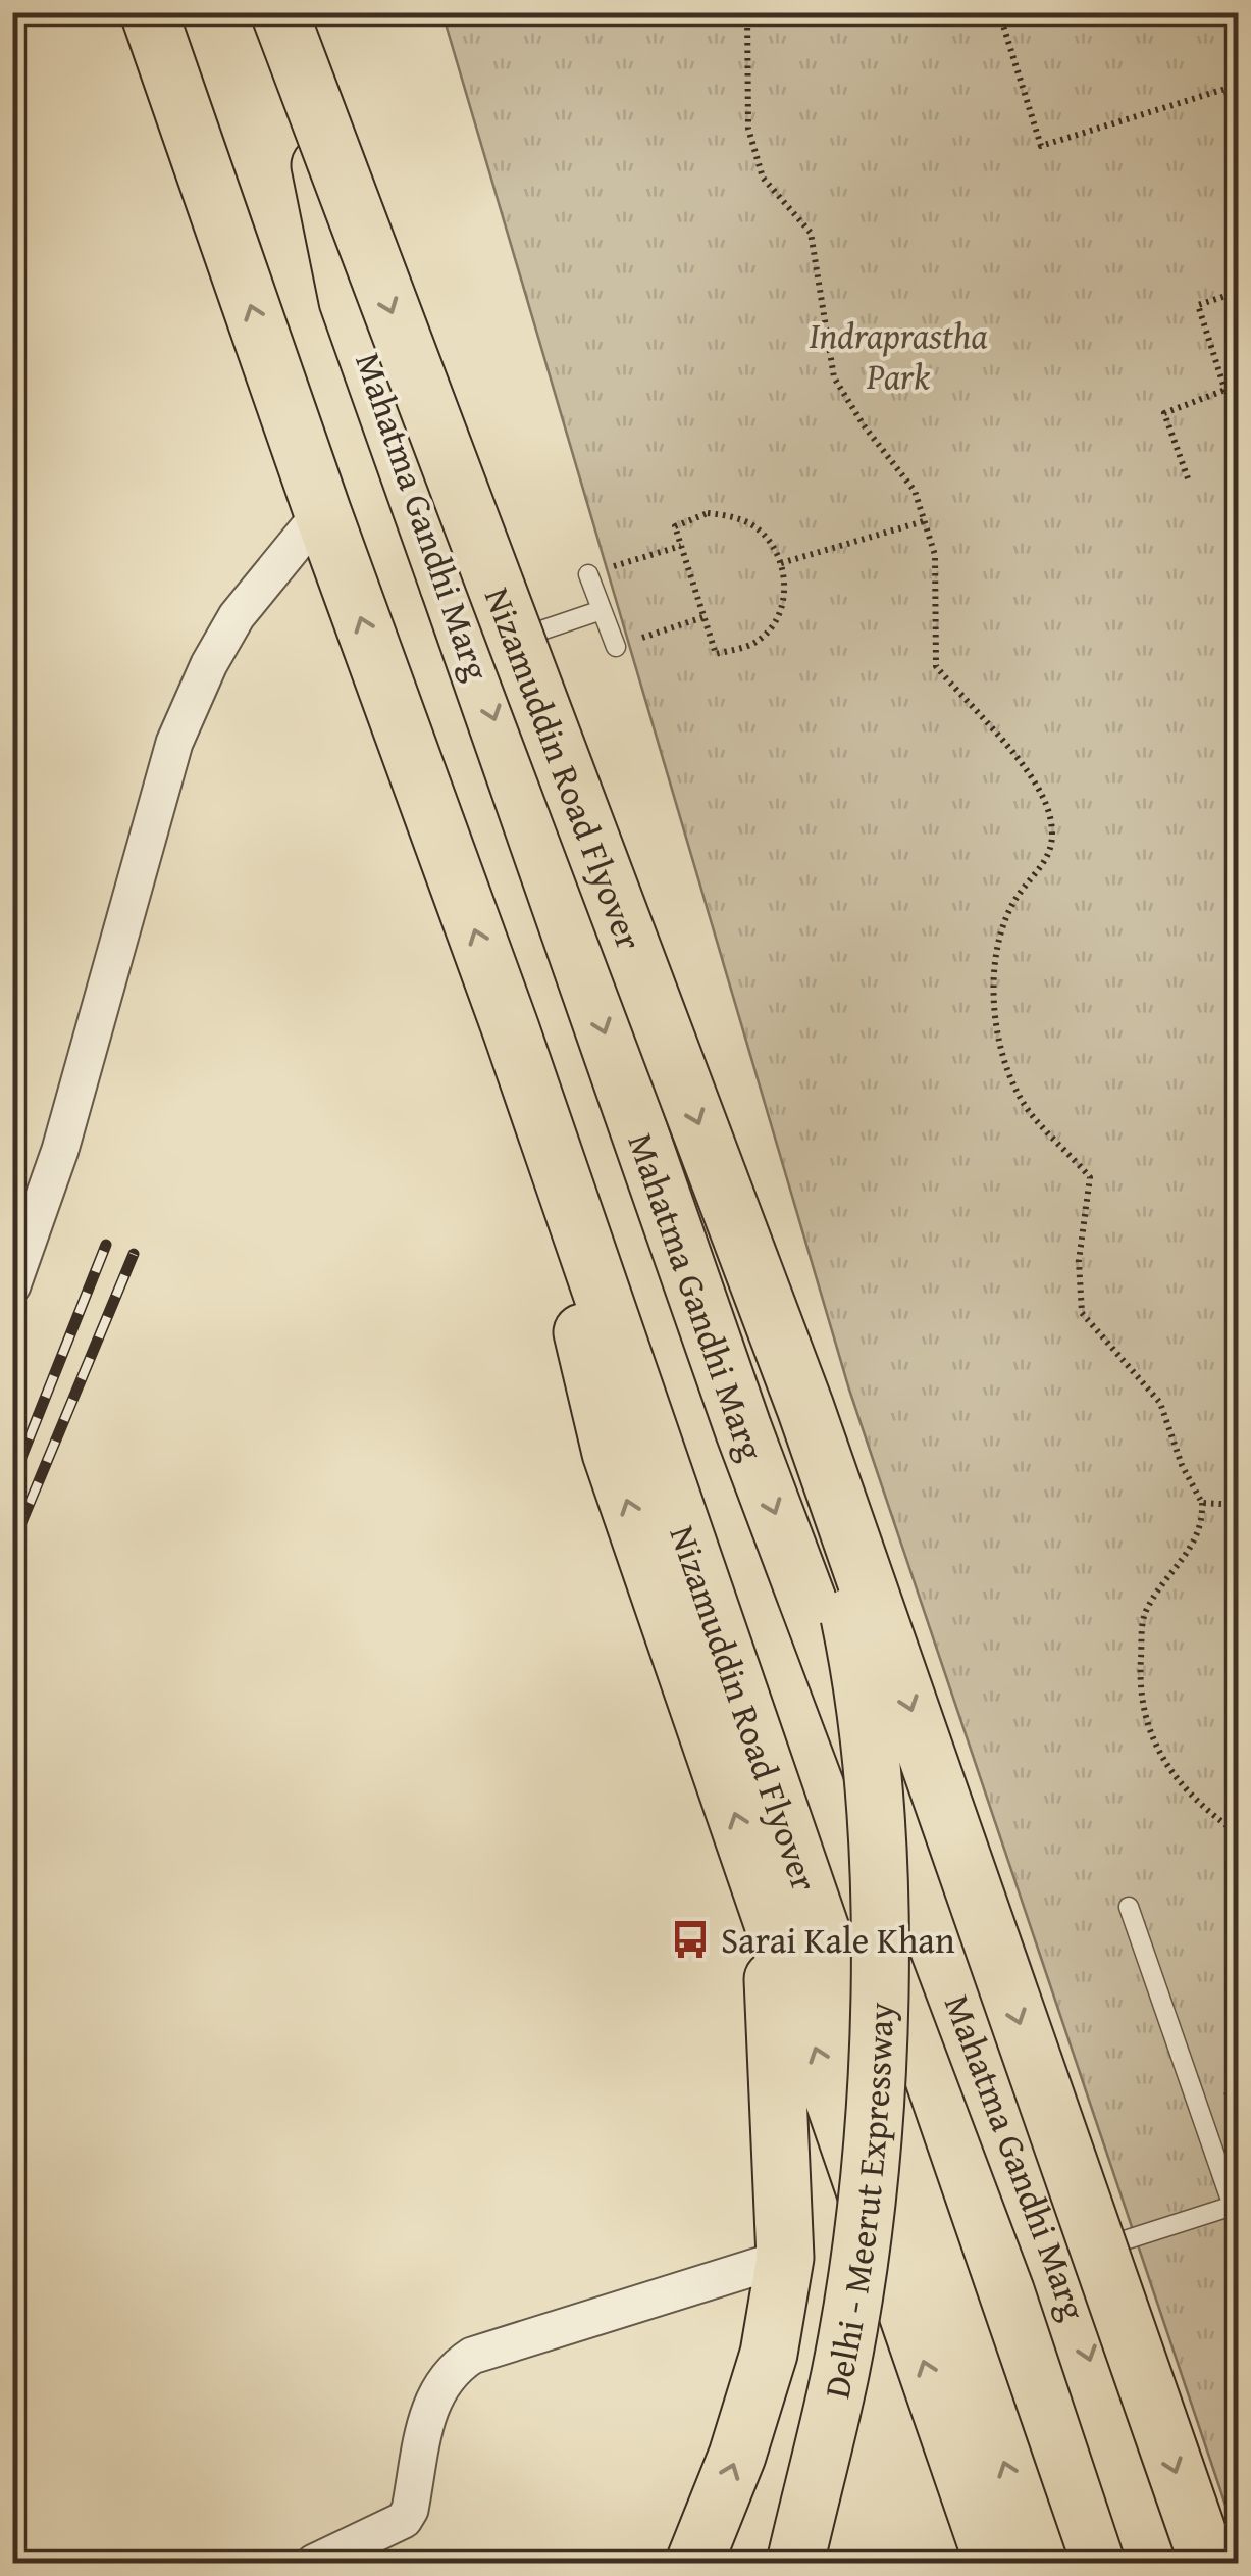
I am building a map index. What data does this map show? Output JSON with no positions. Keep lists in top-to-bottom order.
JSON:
{
  "streets": {
    "main road": ["Mahatma Gandhi Marg", "Nizamuddin Road Flyover", "Delhi - Meerut Expressway"]
  },
  "crossings": [
    ["Nizamuddin Road Flyover", "Delhi - Meerut Expressway"]
  ],
  "parks": ["Indraprastha Park"],
  "places": {
    "bus stop": ["Sarai Kale Khan"]
  }
}
